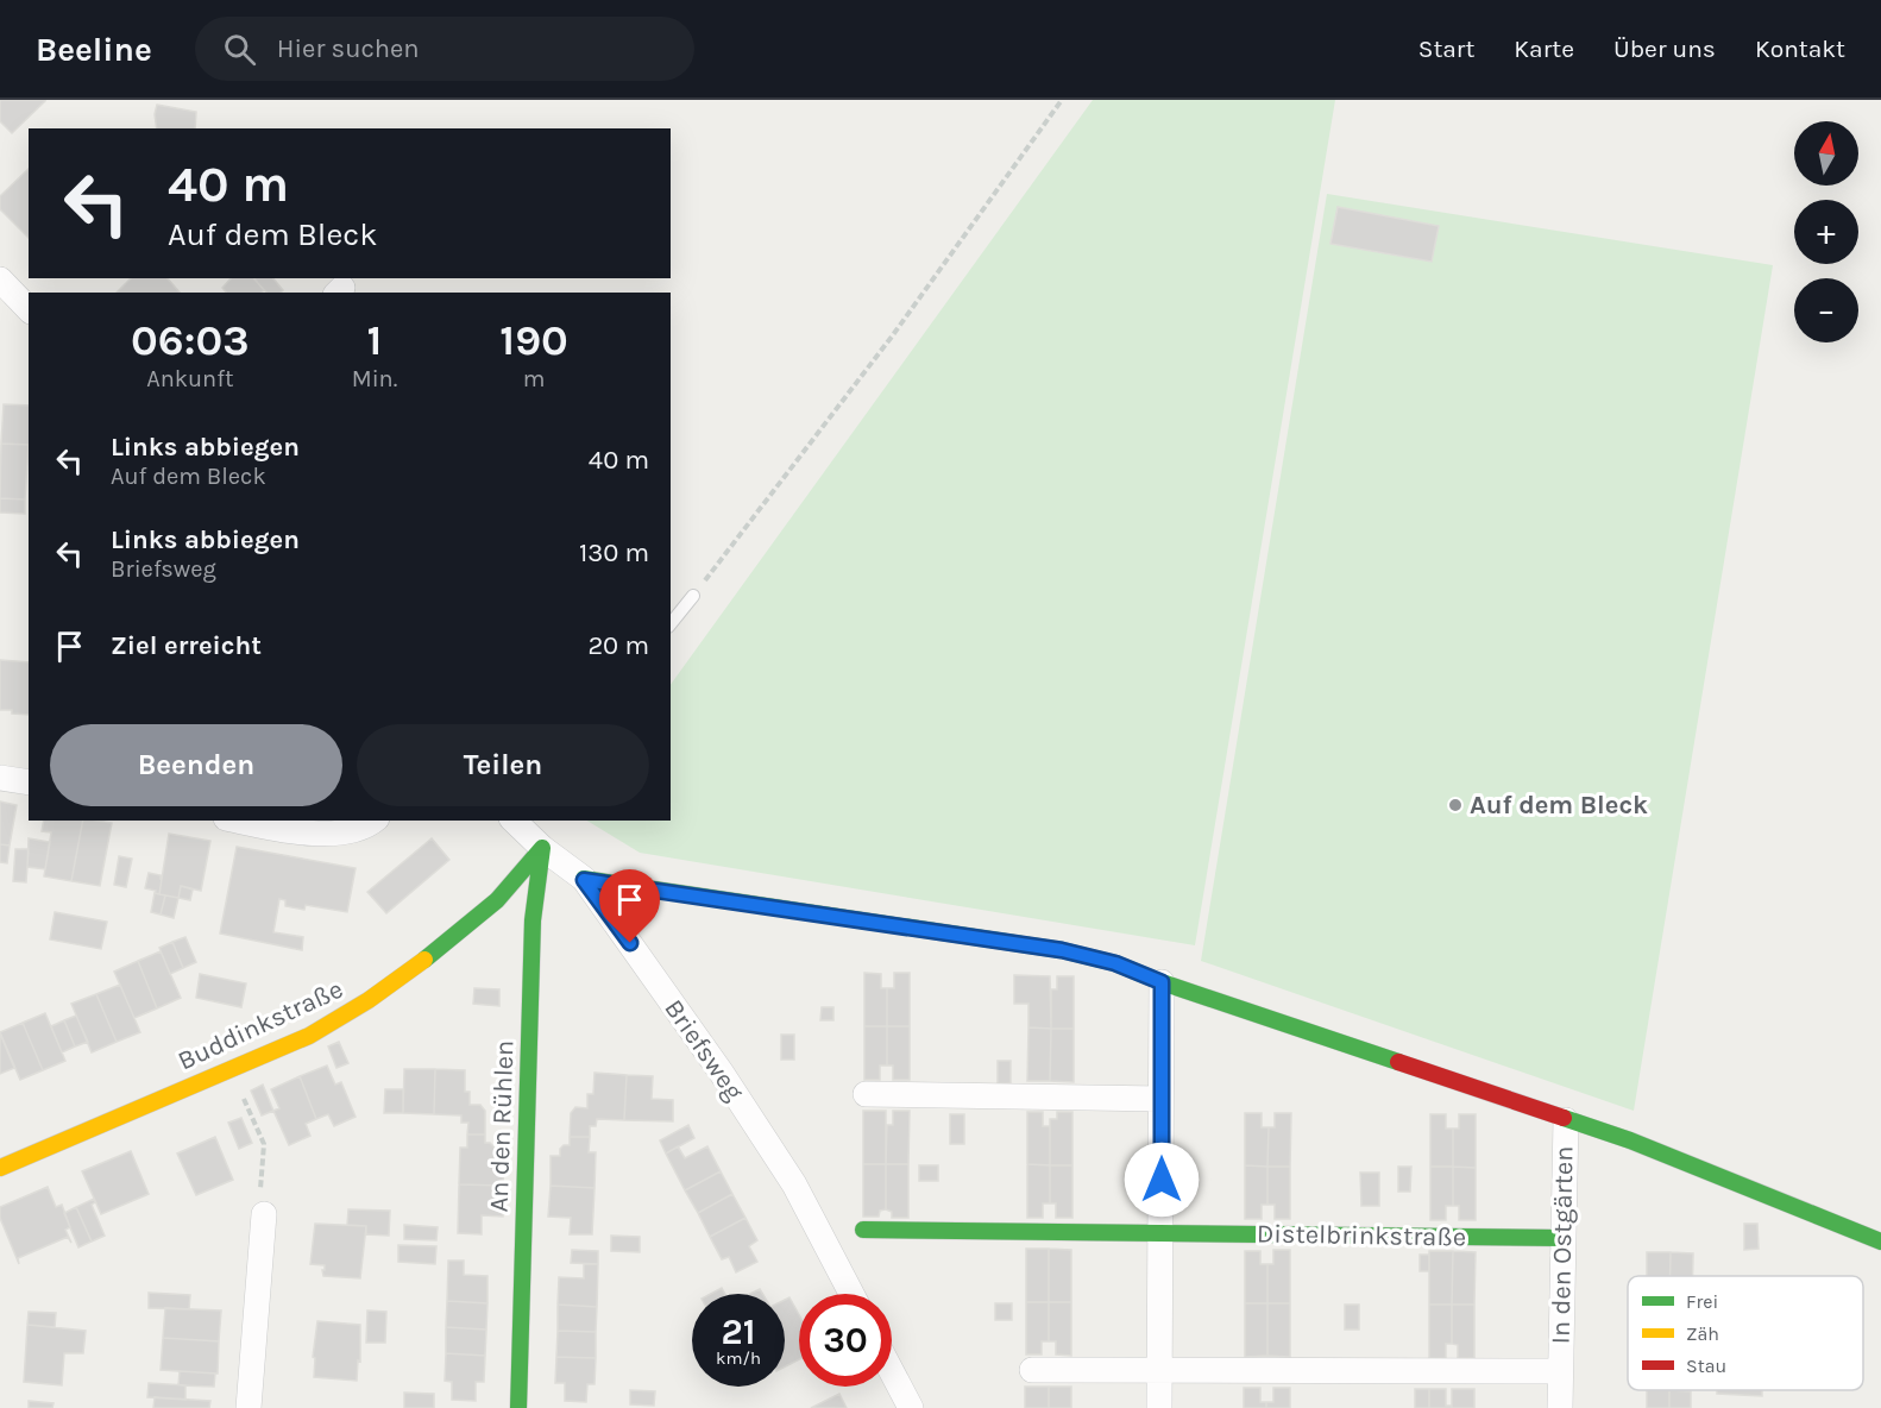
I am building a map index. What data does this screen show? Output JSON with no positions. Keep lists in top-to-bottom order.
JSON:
{
  "streets": {
    "street": [
      "Buddinkstraße",
      "Briefsweg",
      "An den Rühlen",
      "Distelbrinkstraße",
      "In den Ostgärten"
    ]
  },
  "crossings": [
    ["Buddinkstraße", "Briefsweg"],
    ["Buddinkstraße", "An den Rühlen"],
    ["Briefsweg", "An den Rühlen"],
    ["Distelbrinkstraße", "In den Ostgärten"]
  ],
  "places": ["Auf dem Bleck"],
  "legend": ["Frei", "Zäh", "Stau"],
  "north": "top",
  "page": {
    "header": "Beeline",
    "search": "Hier suchen",
    "nav": [
      "Start",
      "Karte",
      "Über uns",
      "Kontakt"
    ],
    "map_buttons": ["+", "−"],
    "turn": ["40 m", "Auf dem Bleck"],
    "eta": [
      "06:03",
      "Ankunft",
      "1",
      "Min.",
      "190",
      "m"
    ],
    "list": [
      {
        "name": "Links abbiegen",
        "note": "Auf dem Bleck",
        "value": "40 m"
      },
      {
        "name": "Links abbiegen",
        "note": "Briefsweg",
        "value": "130 m"
      },
      {
        "name": "Ziel erreicht",
        "value": "20 m"
      }
    ],
    "buttons": ["Beenden", "Teilen"],
    "speed": "21 km/h",
    "limit": "30"
  }
}
